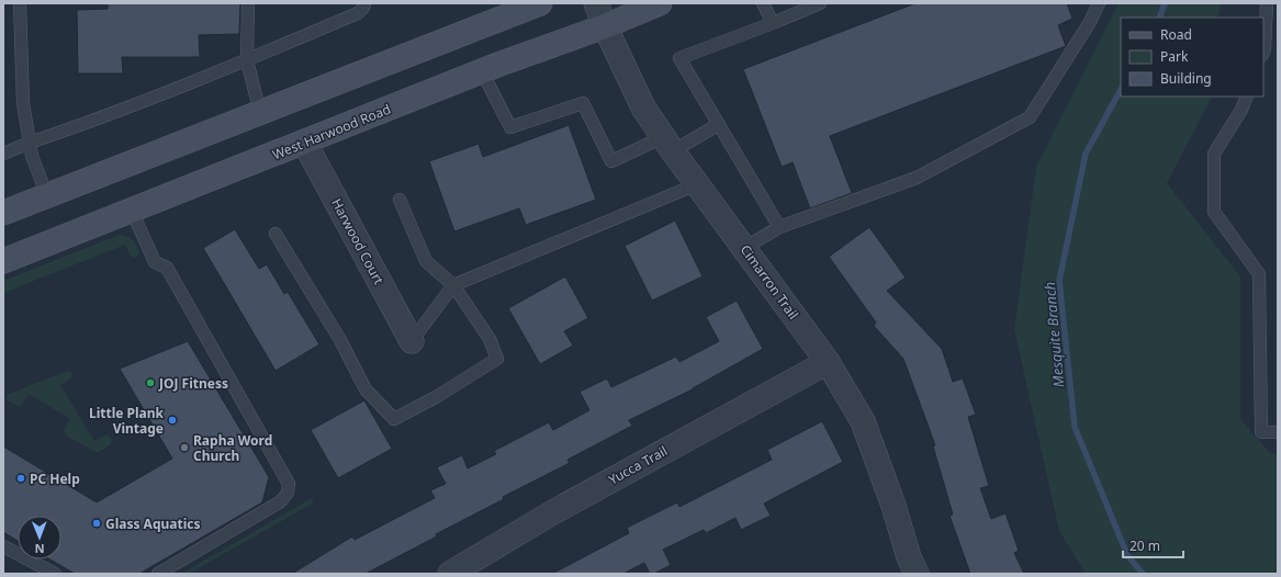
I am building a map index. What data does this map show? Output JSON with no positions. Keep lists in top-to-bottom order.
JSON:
{
  "streets": {
    "main road": ["West Harwood Road"],
    "street": ["Harwood Court", "Cimarron Trail", "Yucca Trail"]
  },
  "crossings": [
    ["West Harwood Road", "Harwood Court"],
    ["West Harwood Road", "Cimarron Trail"],
    ["Cimarron Trail", "Yucca Trail"]
  ],
  "water": ["Mesquite Branch"],
  "places": [
    "JOJ Fitness",
    "Little Plank Vintage",
    "Rapha Word Church",
    "PC Help",
    "Glass Aquatics"
  ],
  "legend": ["Road", "Park", "Building"],
  "scale_bar": "20 m",
  "north": "bottom"
}
